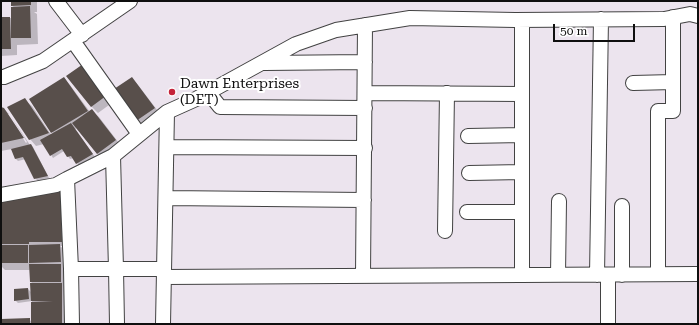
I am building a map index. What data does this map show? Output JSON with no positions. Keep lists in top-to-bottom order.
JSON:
{
  "places": ["Dawn Enterprises (DET)"],
  "scale_bar": "50 m"
}
